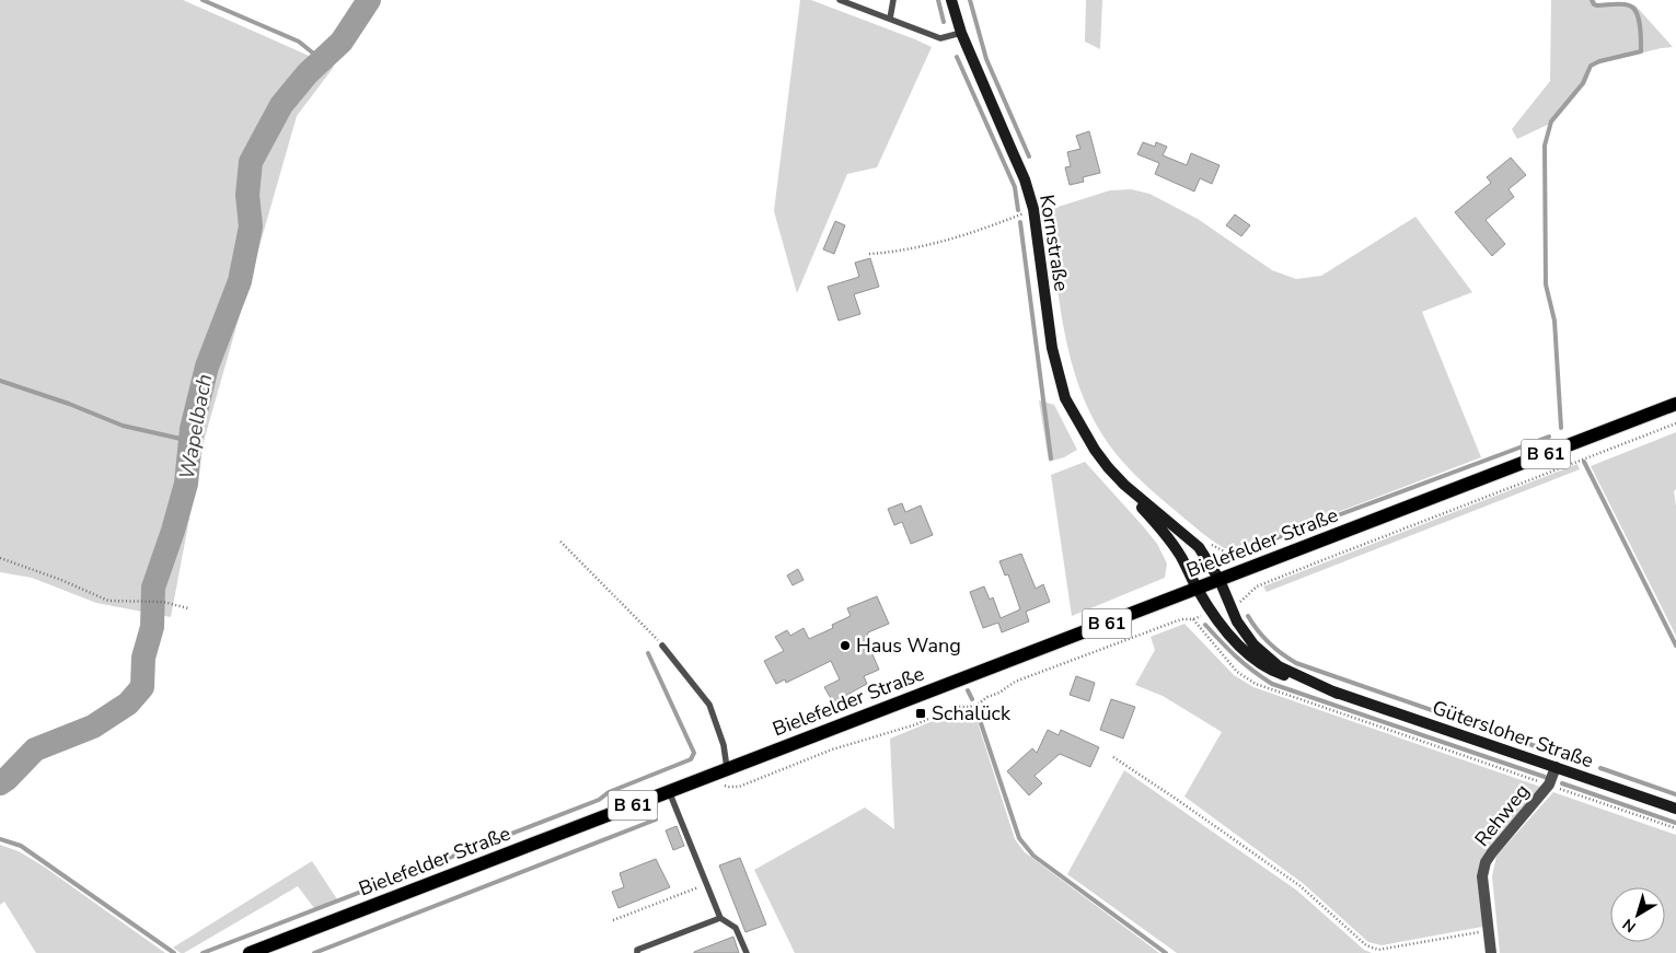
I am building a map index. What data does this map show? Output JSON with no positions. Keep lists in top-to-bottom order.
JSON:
{
  "streets": {
    "main road": ["B 61", "Bielefelder Straße"],
    "street": ["Kornstraße", "Gütersloher Straße", "Rehweg"]
  },
  "crossings": [
    ["Kornstraße", "Bielefelder Straße"],
    ["Kornstraße", "Gütersloher Straße"],
    ["Bielefelder Straße", "Gütersloher Straße"],
    ["Gütersloher Straße", "Rehweg"]
  ],
  "water": ["Wapelbach"],
  "places": {
    "other": ["Haus Wang"],
    "transit": ["Schalück"]
  },
  "north": "bottom left"
}
